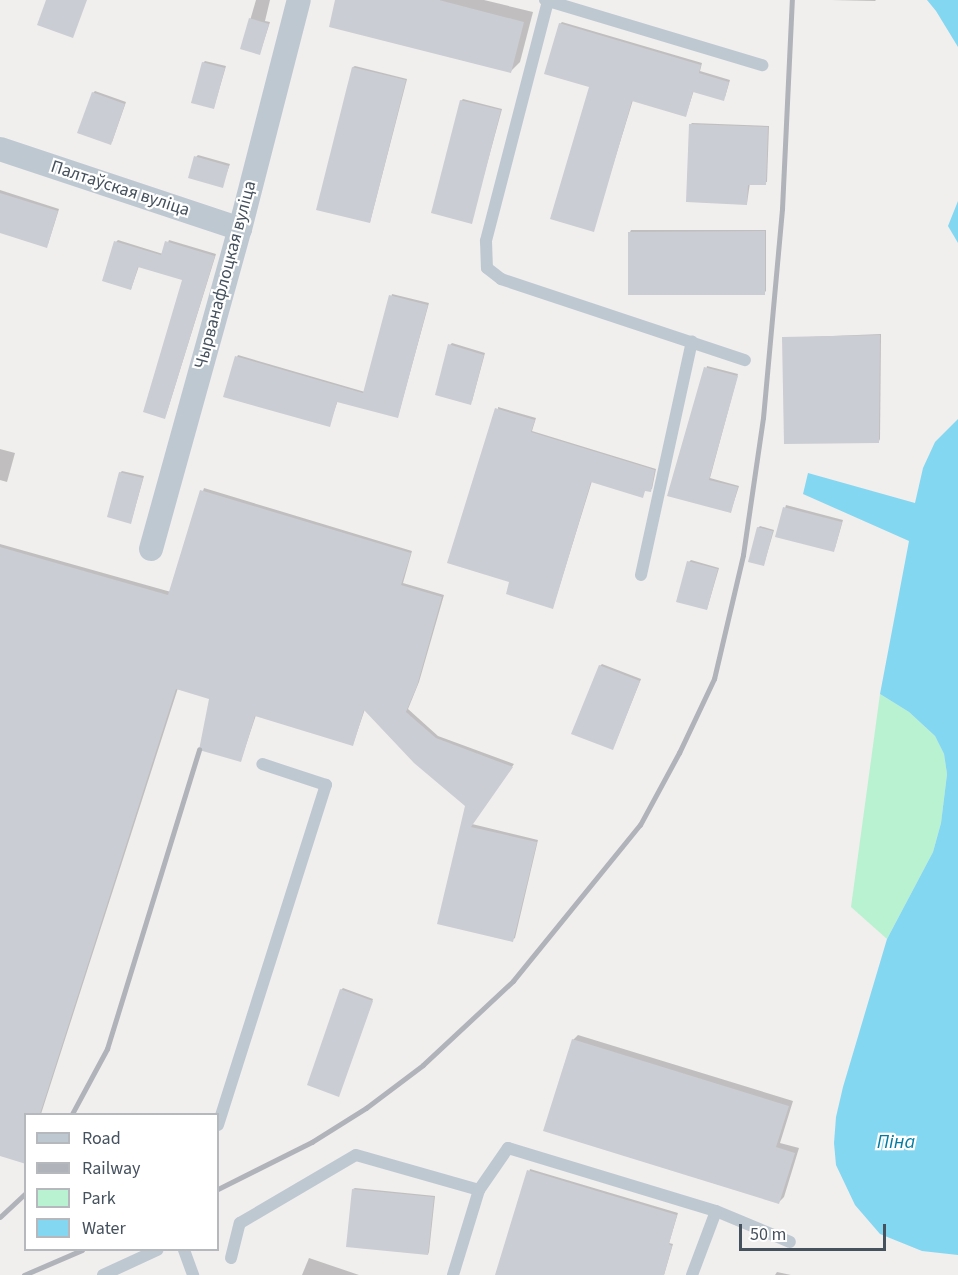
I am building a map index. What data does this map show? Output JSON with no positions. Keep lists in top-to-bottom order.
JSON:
{
  "streets": {
    "street": ["Палтаўская вуліца", "Чырванафлоцкая вуліца"]
  },
  "crossings": [
    ["Палтаўская вуліца", "Чырванафлоцкая вуліца"]
  ],
  "water": ["Піна"],
  "legend": [
    "Road",
    "Railway",
    "Park",
    "Water"
  ],
  "scale_bar": "50 m"
}
